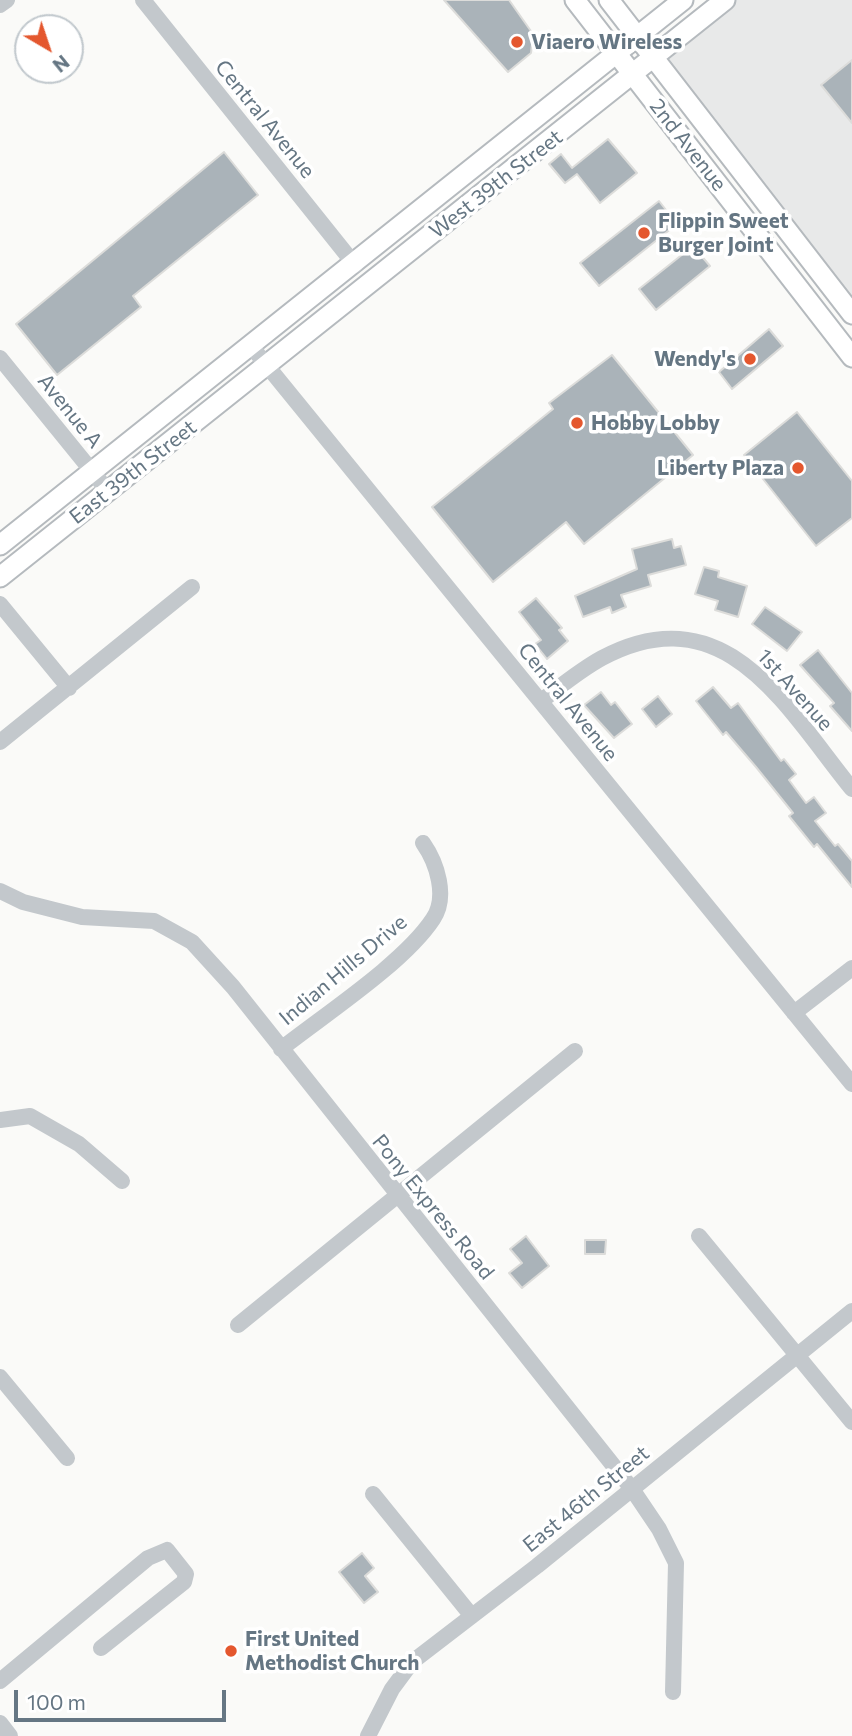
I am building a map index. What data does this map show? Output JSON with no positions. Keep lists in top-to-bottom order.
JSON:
{
  "streets": {
    "main road": ["2nd Avenue", "West 39th Street", "East 39th Street"],
    "street": [
      "Central Avenue",
      "Avenue A",
      "1st Avenue",
      "Indian Hills Drive",
      "Pony Express Road",
      "East 46th Street"
    ]
  },
  "crossings": [
    ["Central Avenue", "West 39th Street"],
    ["Central Avenue", "East 39th Street"],
    ["Central Avenue", "1st Avenue"],
    ["2nd Avenue", "West 39th Street"],
    ["West 39th Street", "East 39th Street"],
    ["Avenue A", "East 39th Street"],
    ["Indian Hills Drive", "Pony Express Road"],
    ["Pony Express Road", "East 46th Street"]
  ],
  "places": [
    "Viaero Wireless",
    "Flippin Sweet Burger Joint",
    "Wendy's",
    "Hobby Lobby",
    "Liberty Plaza",
    "First United Methodist Church"
  ],
  "scale_bar": "100 m",
  "north": "bottom right"
}
